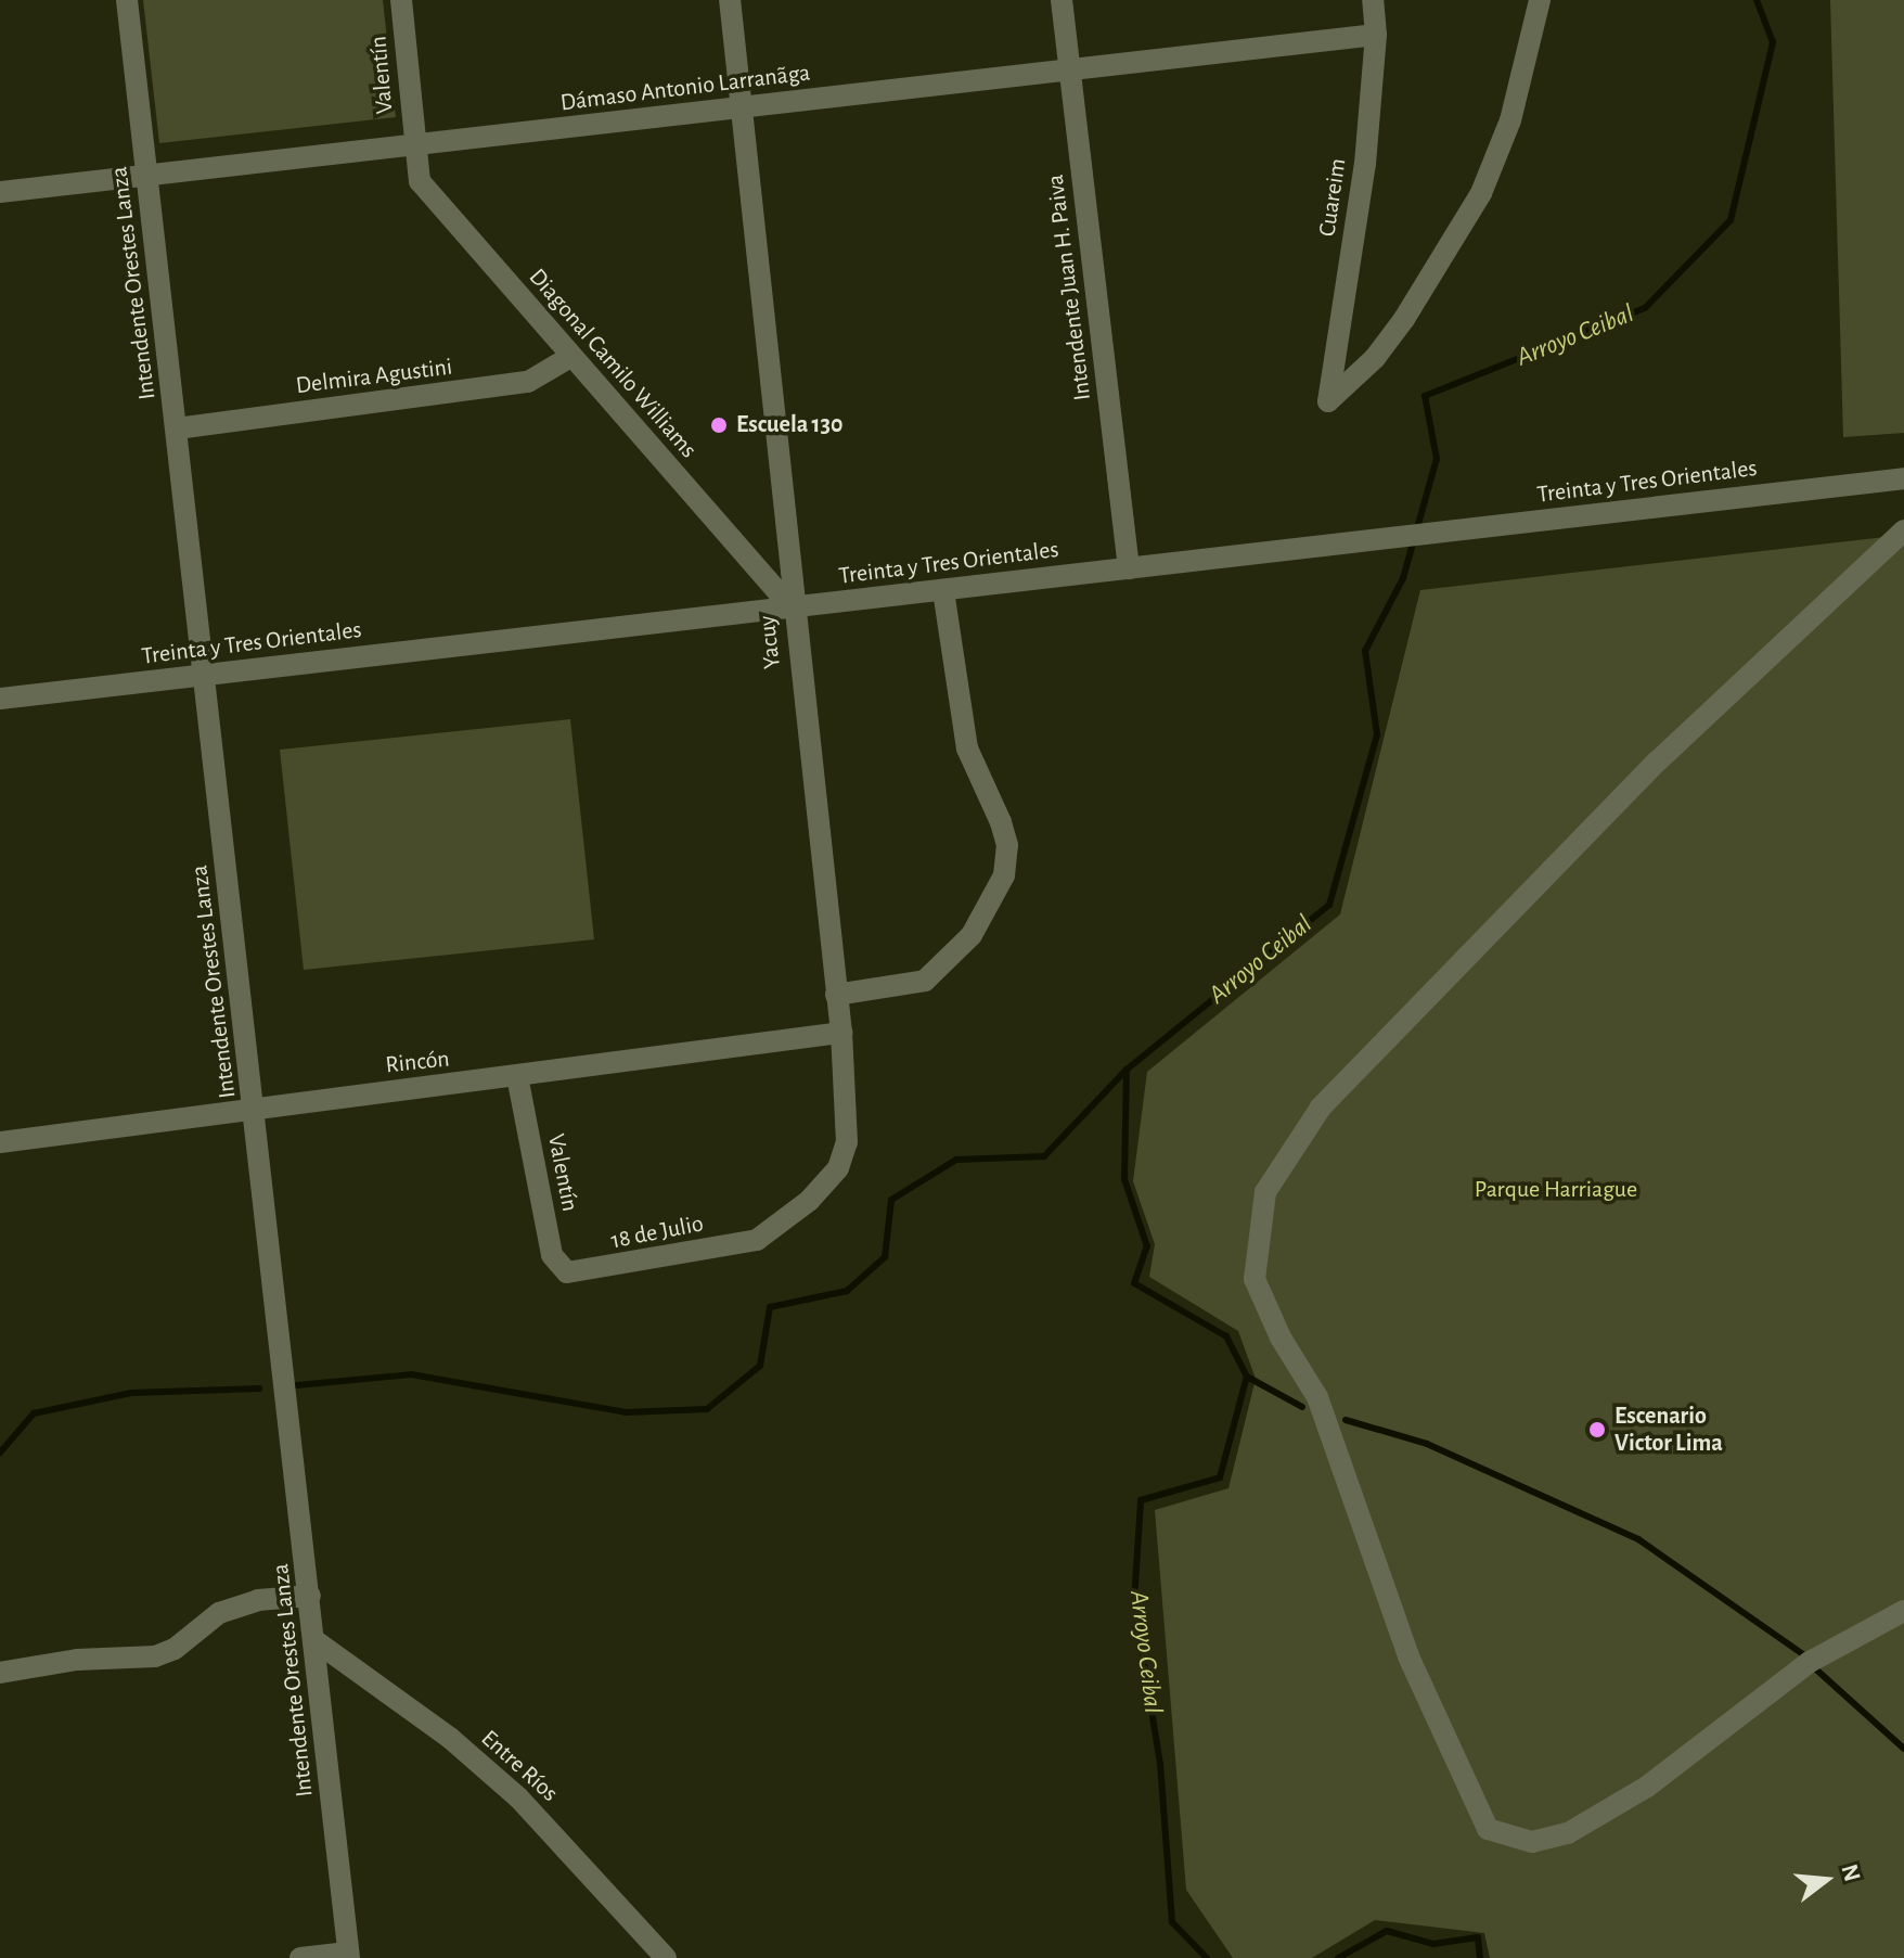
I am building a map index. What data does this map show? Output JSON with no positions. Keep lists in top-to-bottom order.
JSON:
{
  "streets": {
    "street": [
      "Valentín",
      "Dámaso Antonio Larranãga",
      "Cuareim",
      "Intendente Orestes Lanza",
      "Intendente Juan H. Paiva",
      "Diagonal Camilo Williams",
      "Delmira Agustini",
      "Treinta y Tres Orientales",
      "Yacuy",
      "Rincón",
      "18 de Julio",
      "Entre Ríos"
    ]
  },
  "crossings": [
    ["Valentín", "Dámaso Antonio Larranãga"],
    ["Valentín", "Diagonal Camilo Williams"],
    ["Valentín", "Rincón"],
    ["Valentín", "18 de Julio"],
    ["Dámaso Antonio Larranãga", "Cuareim"],
    ["Dámaso Antonio Larranãga", "Intendente Orestes Lanza"],
    ["Dámaso Antonio Larranãga", "Intendente Juan H. Paiva"],
    ["Dámaso Antonio Larranãga", "Diagonal Camilo Williams"],
    ["Dámaso Antonio Larranãga", "Yacuy"],
    ["Intendente Orestes Lanza", "Delmira Agustini"],
    ["Intendente Orestes Lanza", "Treinta y Tres Orientales"],
    ["Intendente Orestes Lanza", "Rincón"],
    ["Intendente Orestes Lanza", "Entre Ríos"],
    ["Intendente Juan H. Paiva", "Treinta y Tres Orientales"],
    ["Diagonal Camilo Williams", "Delmira Agustini"],
    ["Diagonal Camilo Williams", "Treinta y Tres Orientales"],
    ["Diagonal Camilo Williams", "Yacuy"],
    ["Treinta y Tres Orientales", "Yacuy"],
    ["Yacuy", "Rincón"],
    ["Yacuy", "18 de Julio"]
  ],
  "water": ["Arroyo Ceibal"],
  "parks": ["Parque Harriague"],
  "places": ["Escuela 130", "Escenario Victor Lima"],
  "north": "right"
}
